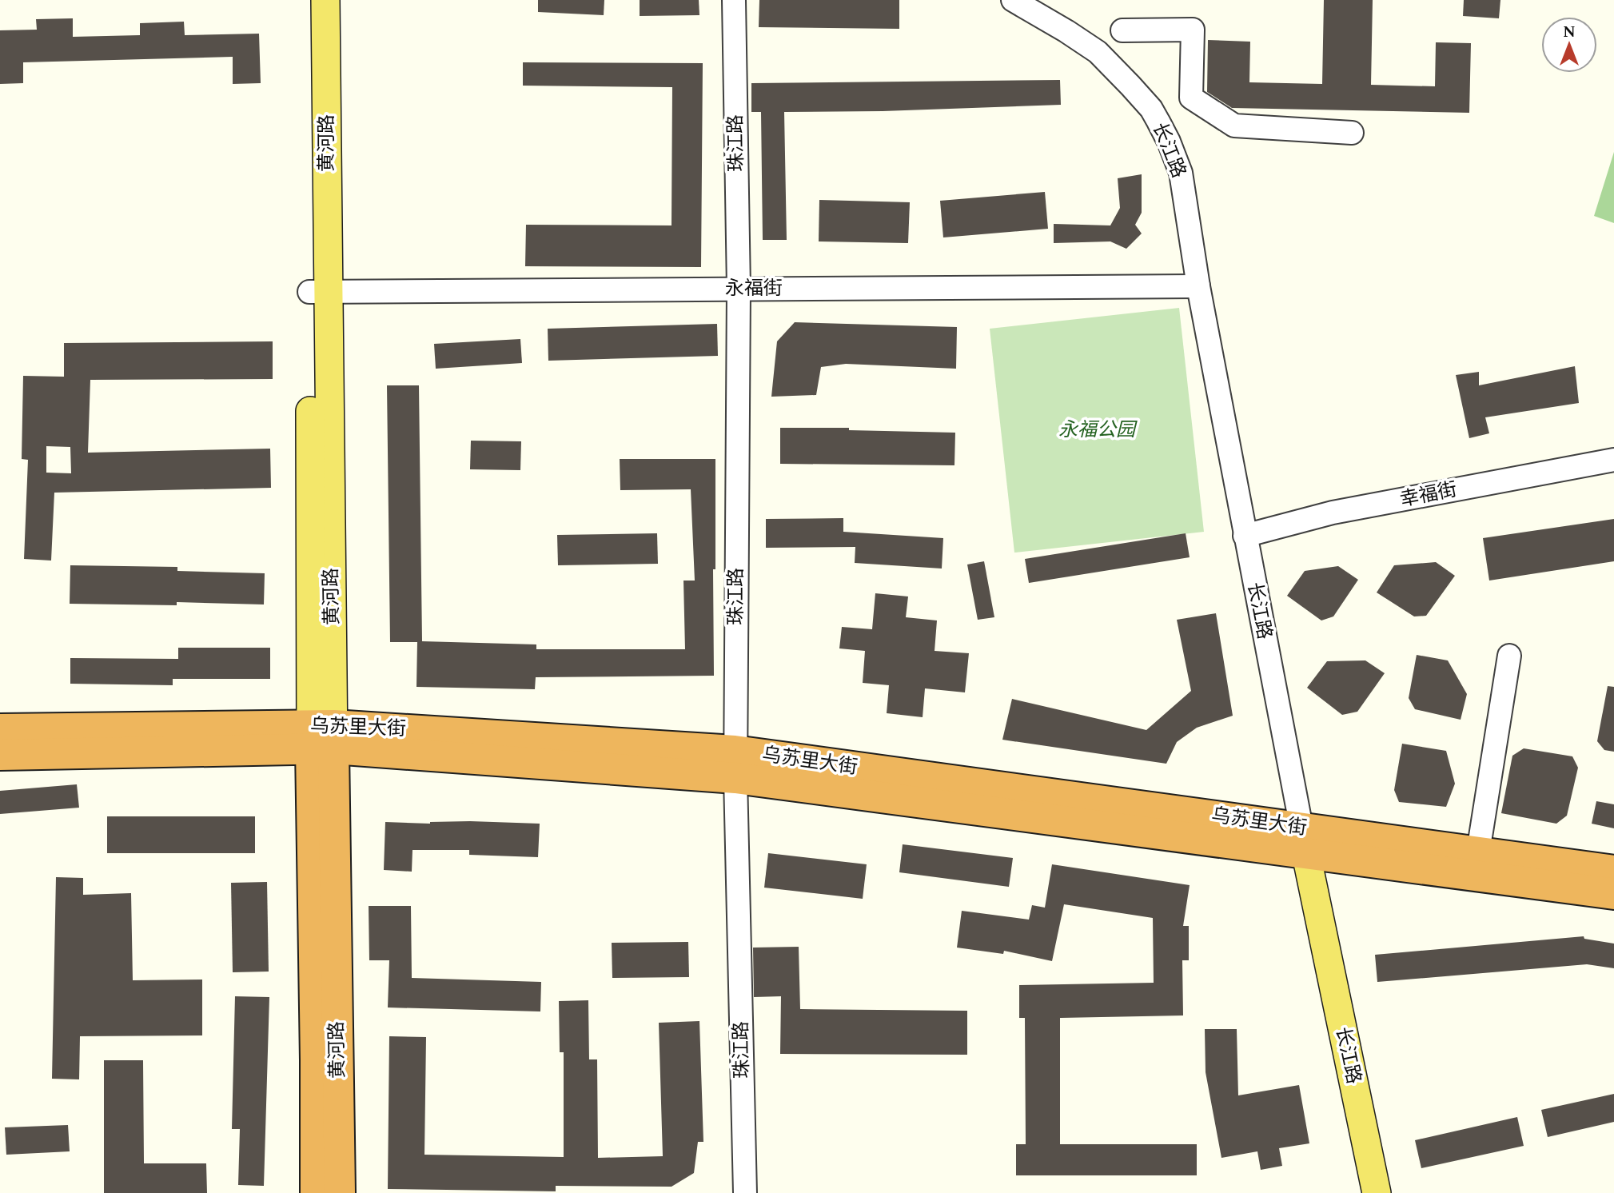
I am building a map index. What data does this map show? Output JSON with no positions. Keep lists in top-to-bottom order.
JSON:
{
  "streets": {
    "highway": ["黄河路", "乌苏里大街"],
    "main road": ["长江路"],
    "street": ["珠江路", "永福街", "幸福街"]
  },
  "crossings": [
    ["黄河路", "永福街"],
    ["黄河路", "乌苏里大街"],
    ["珠江路", "永福街"],
    ["珠江路", "乌苏里大街"],
    ["长江路", "永福街"],
    ["长江路", "幸福街"],
    ["长江路", "乌苏里大街"]
  ],
  "parks": ["永福公园"],
  "north": "top"
}
